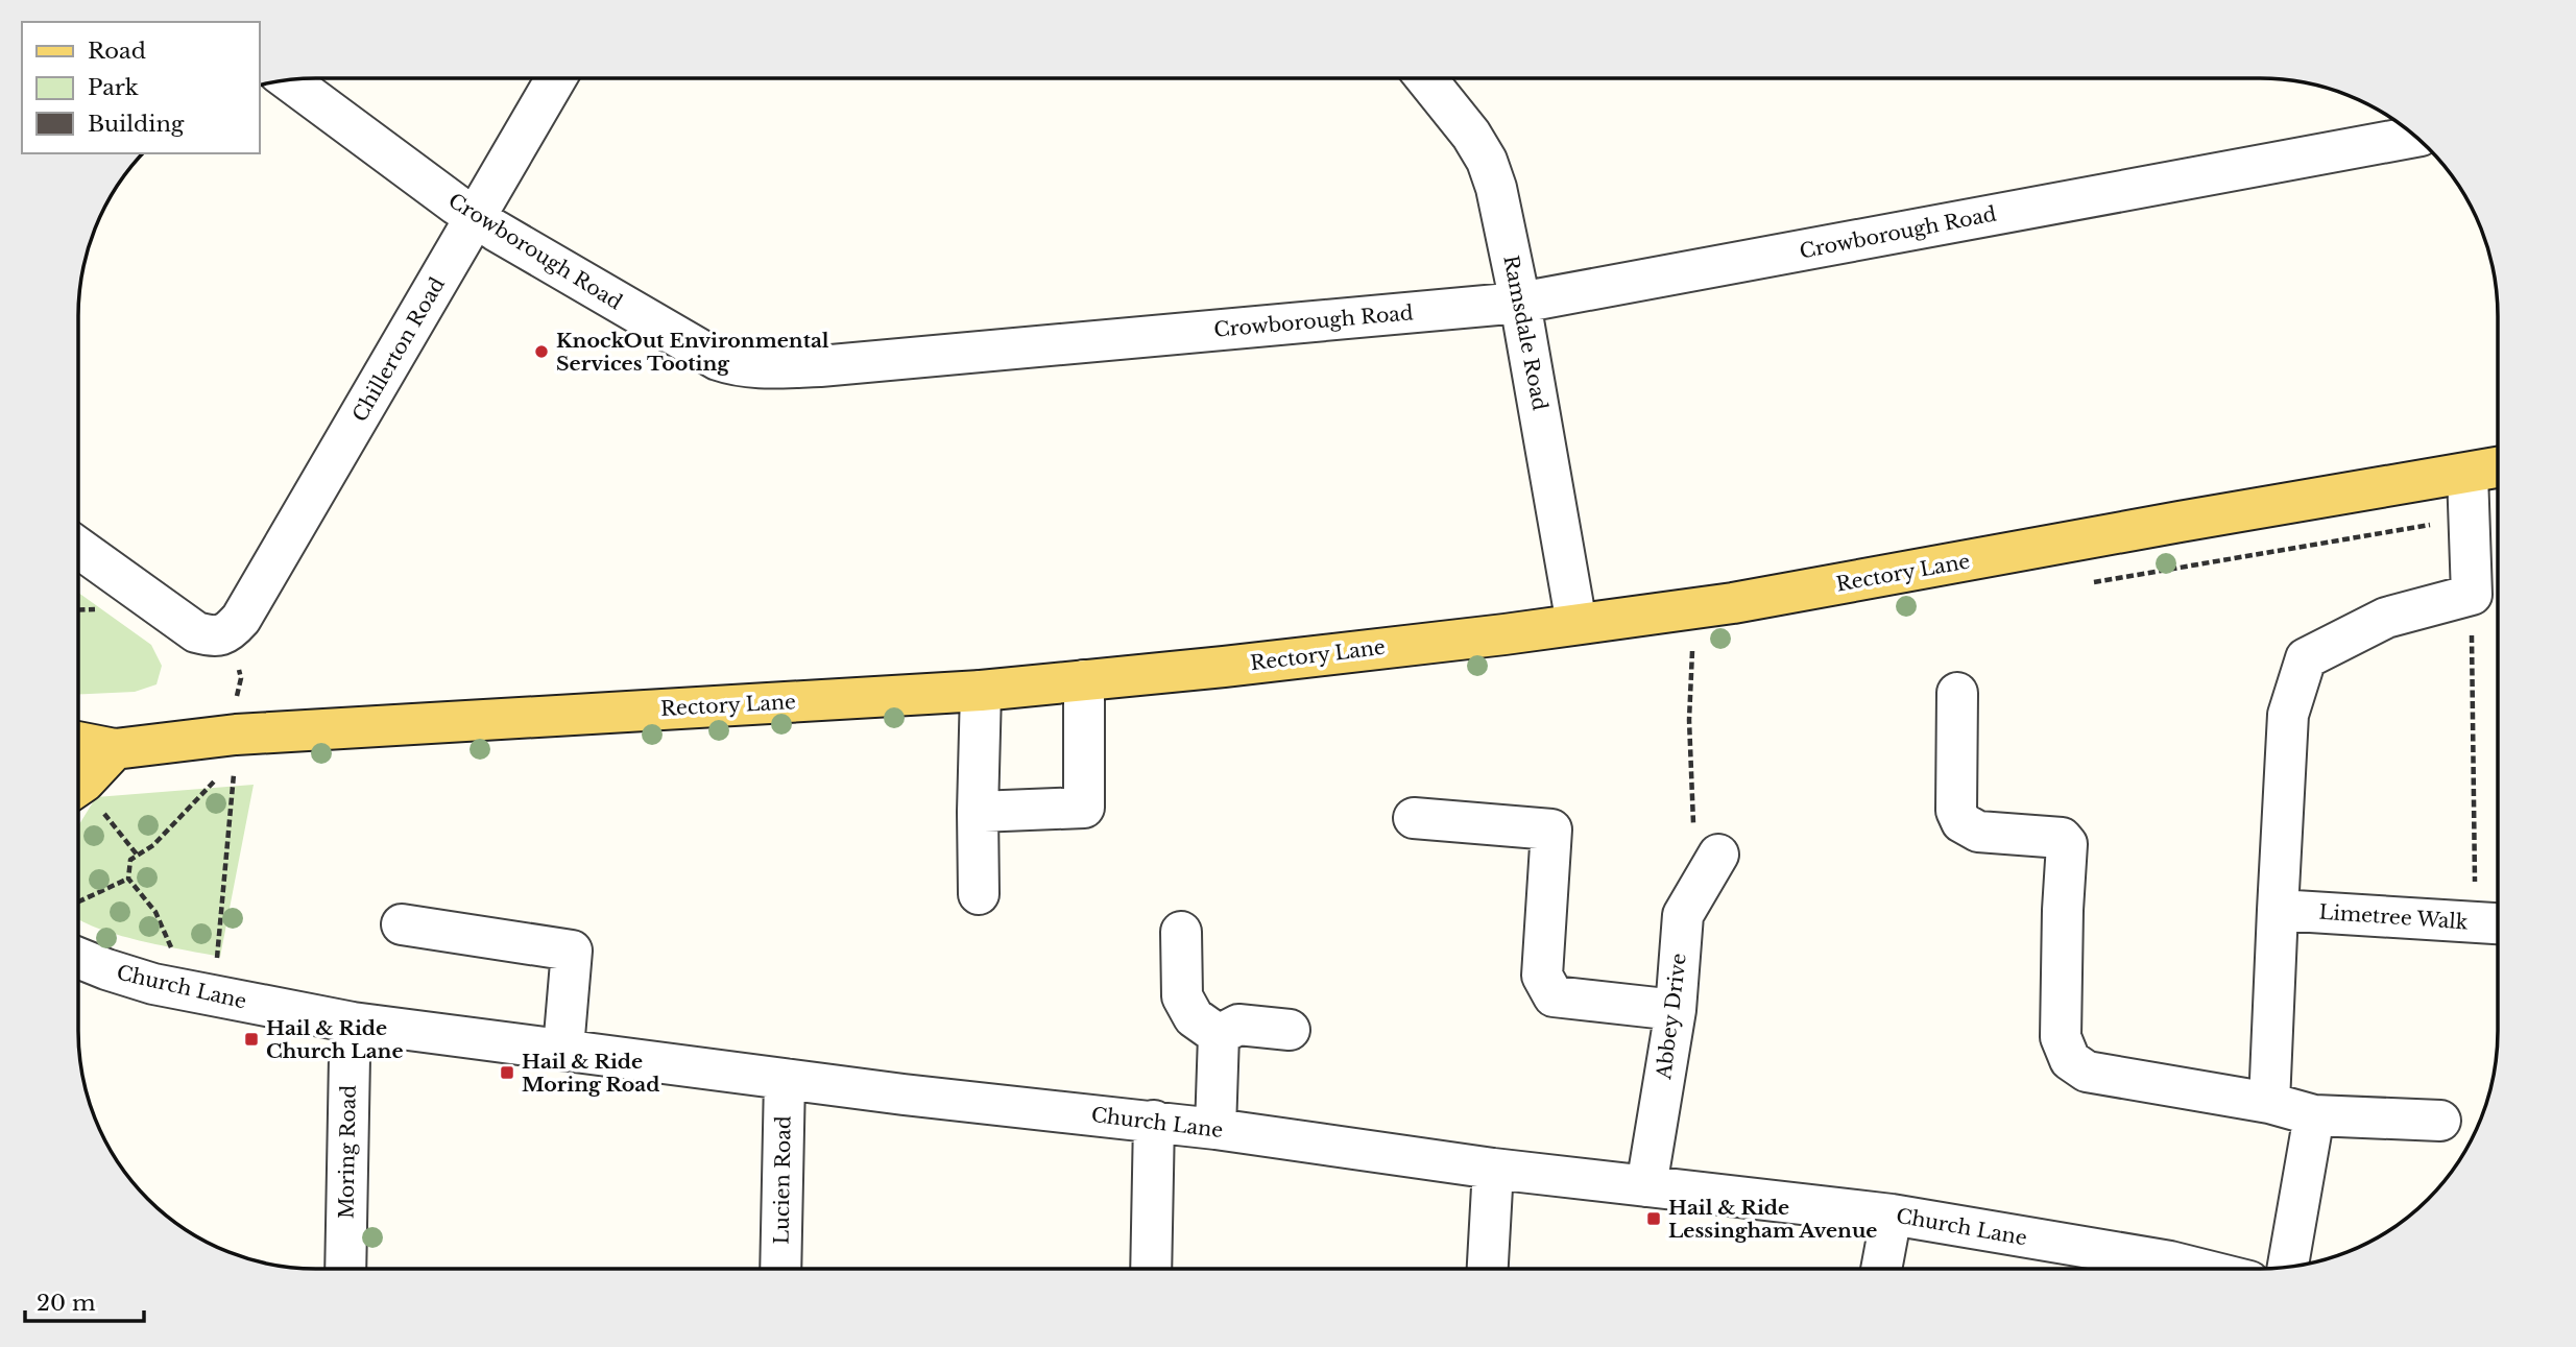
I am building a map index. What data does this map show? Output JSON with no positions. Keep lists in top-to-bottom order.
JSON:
{
  "streets": {
    "main road": ["Rectory Lane"],
    "street": [
      "Crowborough Road",
      "Ramsdale Road",
      "Chillerton Road",
      "Limetree Walk",
      "Church Lane",
      "Abbey Drive",
      "Moring Road",
      "Lucien Road"
    ]
  },
  "crossings": [
    ["Crowborough Road", "Ramsdale Road"],
    ["Crowborough Road", "Chillerton Road"],
    ["Ramsdale Road", "Rectory Lane"],
    ["Church Lane", "Abbey Drive"],
    ["Church Lane", "Moring Road"],
    ["Church Lane", "Lucien Road"]
  ],
  "places": {
    "other": ["KnockOut Environmental Services Tooting"],
    "transit": ["Hail & Ride Church Lane", "Hail & Ride Moring Road", "Hail & Ride Lessingham Avenue"]
  },
  "legend": ["Road", "Park", "Building"],
  "scale_bar": "20 m"
}
